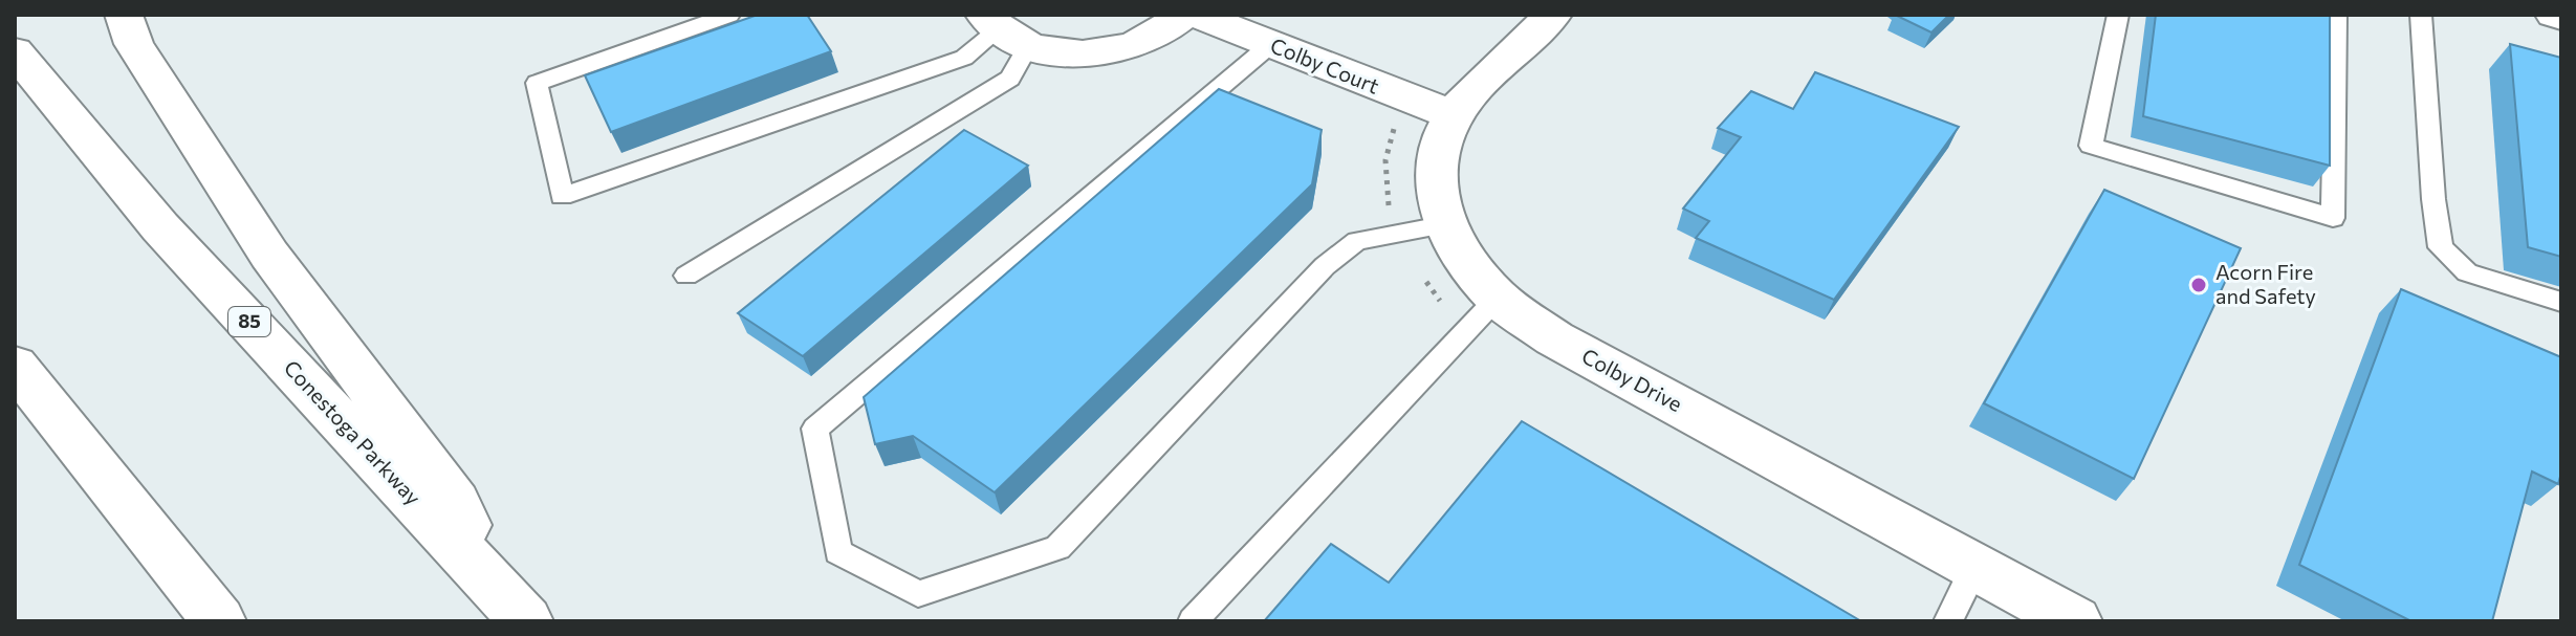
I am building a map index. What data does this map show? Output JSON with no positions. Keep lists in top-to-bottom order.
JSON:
{
  "streets": {
    "main road": [
      "Colby Court",
      "85",
      "Colby Drive",
      "Conestoga Parkway"
    ]
  },
  "crossings": [
    ["Colby Court", "Colby Drive"]
  ],
  "places": ["Acorn Fire and Safety"]
}
